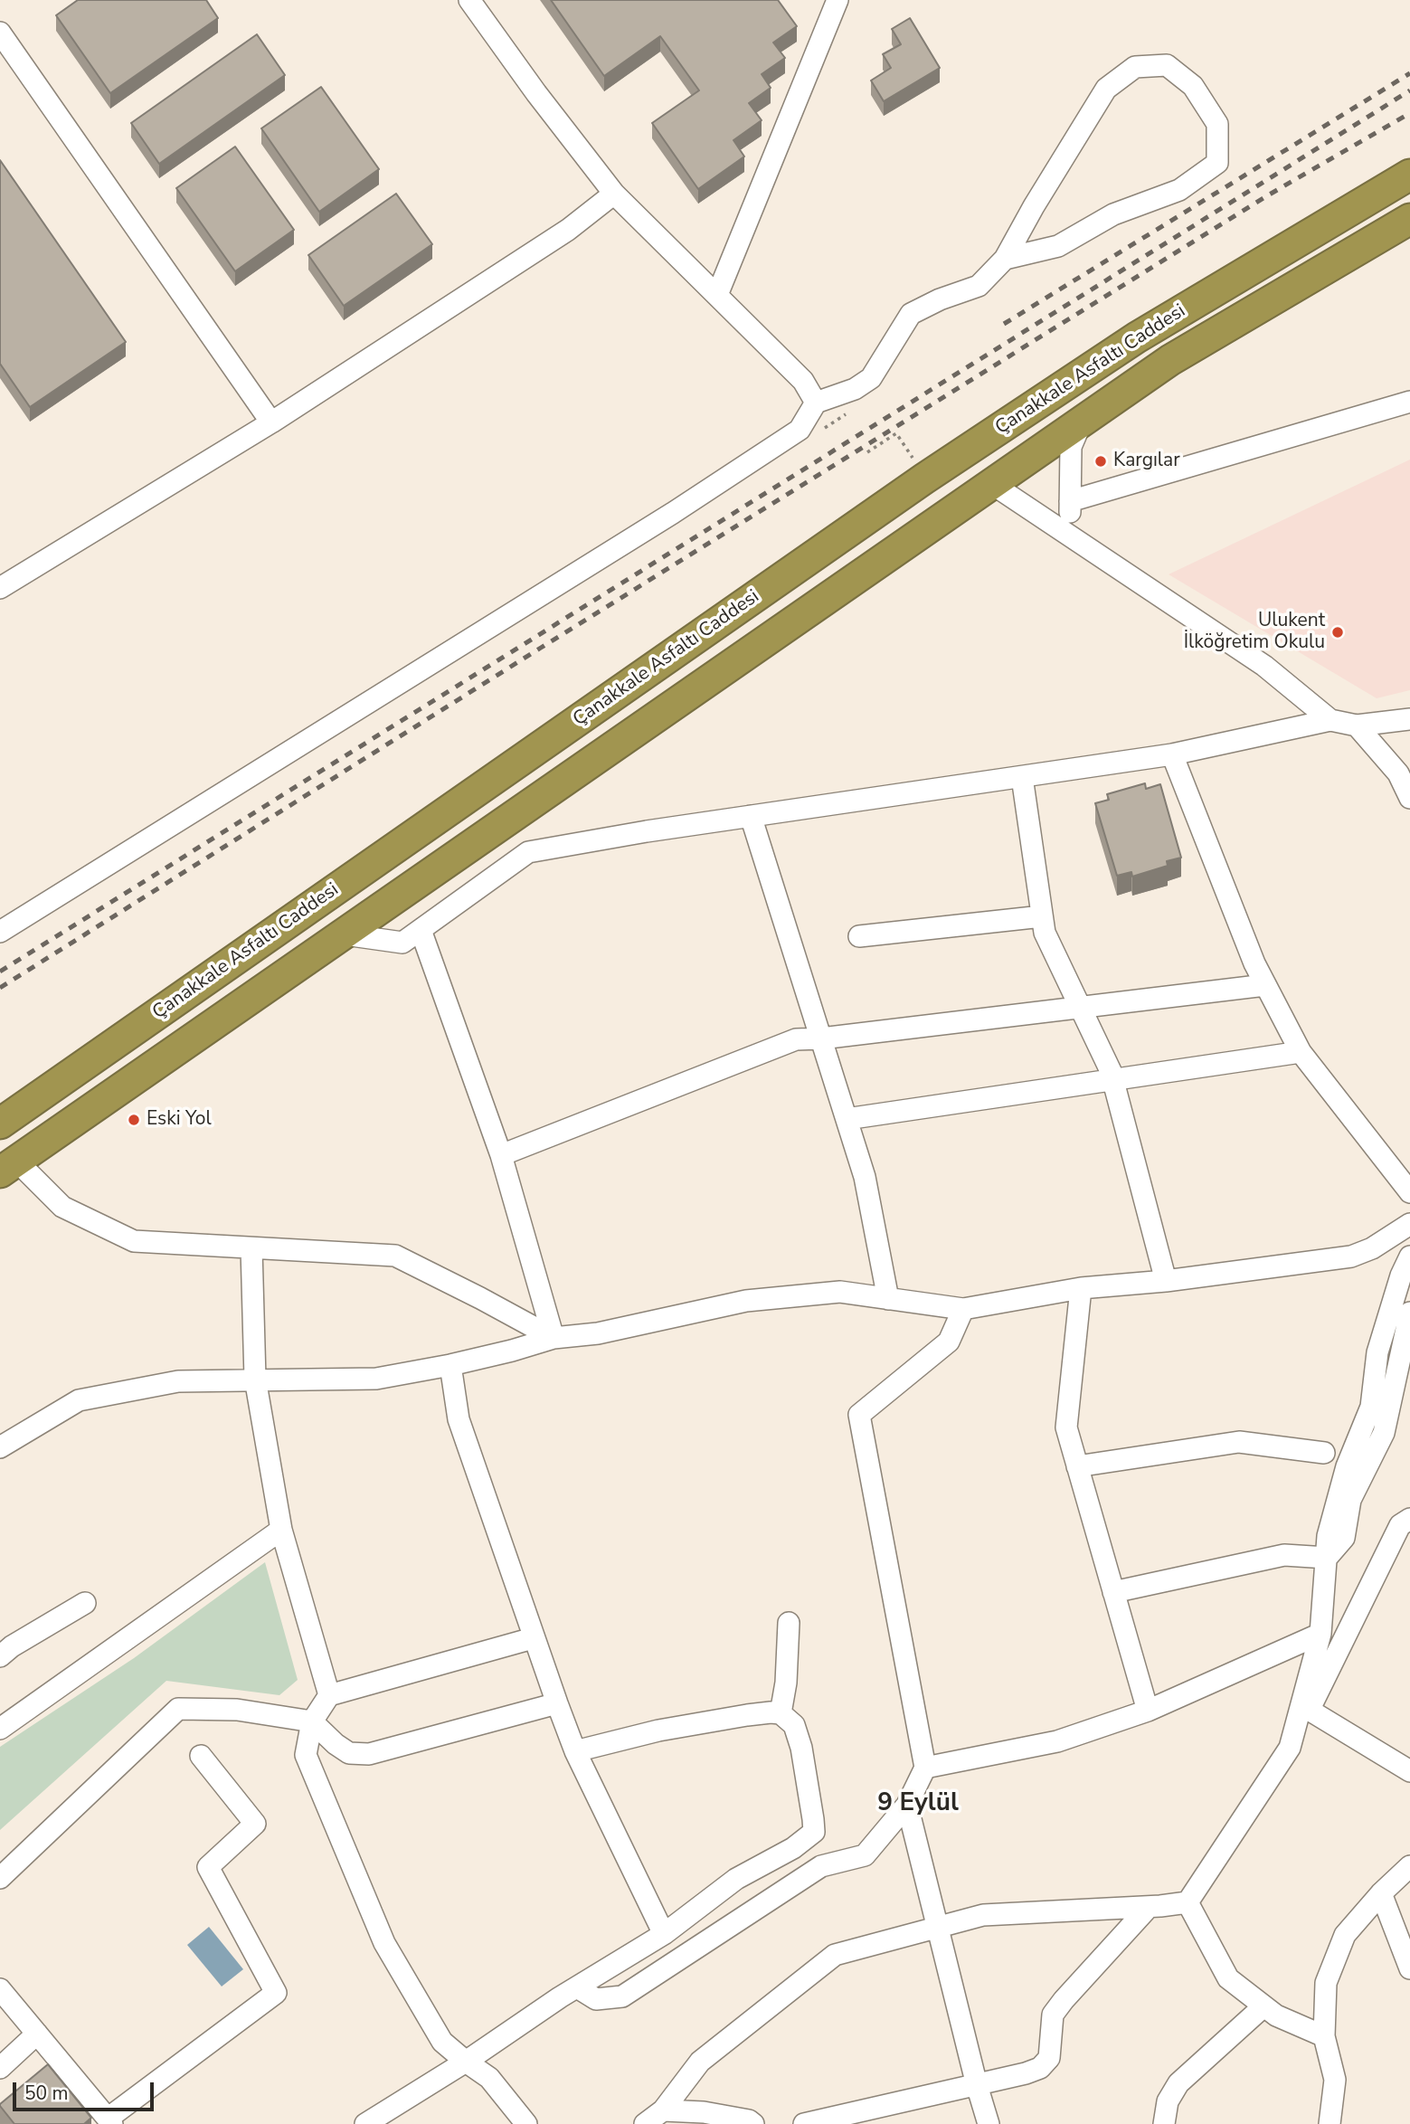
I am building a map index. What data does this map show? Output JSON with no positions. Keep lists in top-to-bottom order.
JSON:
{
  "streets": {
    "highway": ["Çanakkale Asfaltı Caddesi"]
  },
  "districts": ["9 Eylül"],
  "places": ["Kargılar", "Ulukent İlköğretim Okulu", "Eski Yol"],
  "scale_bar": "50 m"
}
